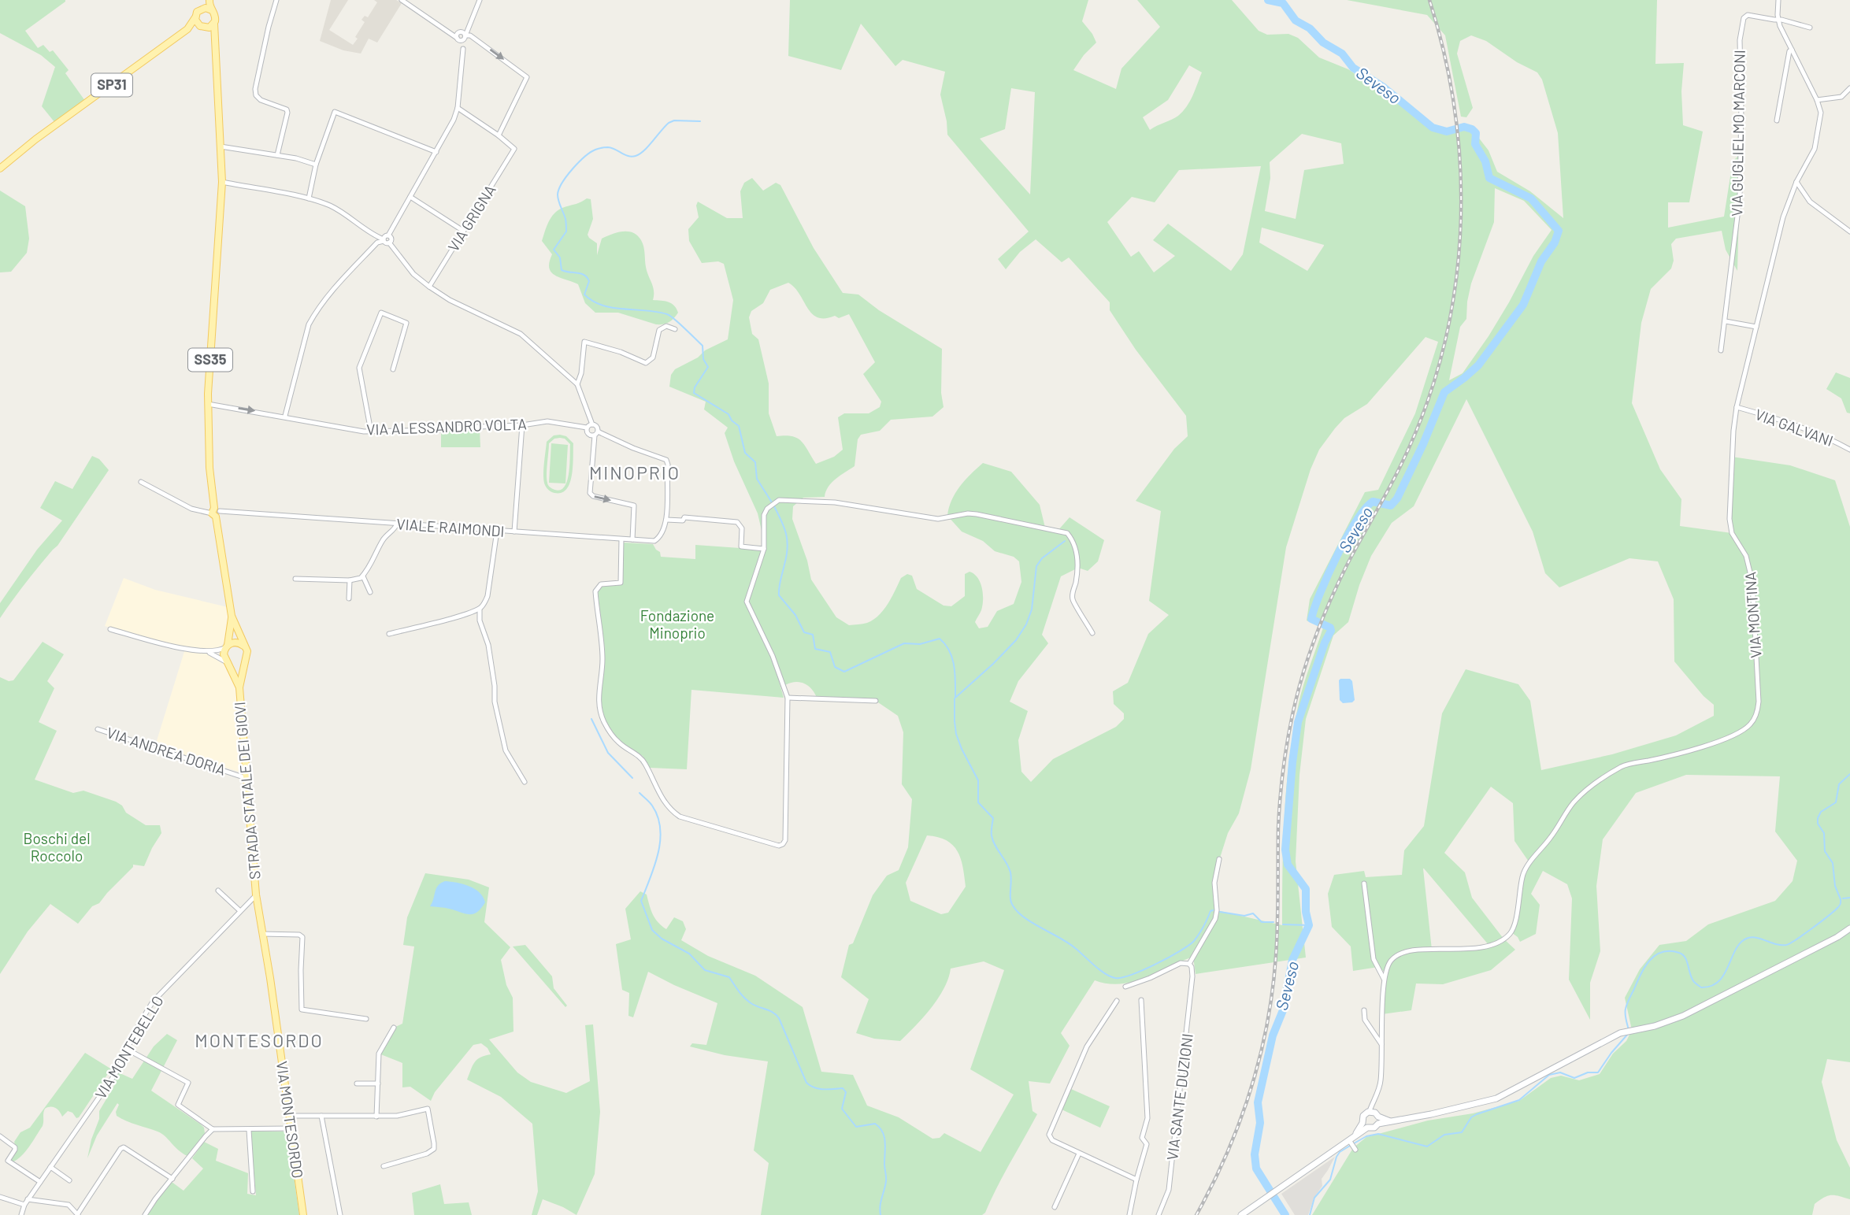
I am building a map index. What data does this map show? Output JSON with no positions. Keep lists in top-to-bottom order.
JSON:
{
  "streets": {
    "main road": [
      "SP31",
      "SS35",
      "STRADA STATALE DEI GIOVI",
      "VIA MONTESORDO"
    ],
    "street": [
      "VIA GUGLIELMO MARCONI",
      "VIA GRIGNA",
      "VIA ALESSANDRO VOLTA",
      "VIA GALVANI",
      "VIALE RAIMONDI",
      "VIA MONTINA",
      "VIA ANDREA DORIA",
      "VIA MONTEBELLO",
      "VIA SANTE DUZIONI"
    ]
  },
  "crossings": [
    ["SP31", "SS35"],
    ["SS35", "VIA ALESSANDRO VOLTA"],
    ["SS35", "VIALE RAIMONDI"],
    ["SS35", "STRADA STATALE DEI GIOVI"],
    ["VIA GALVANI", "VIA MONTINA"],
    ["VIA ANDREA DORIA", "STRADA STATALE DEI GIOVI"],
    ["STRADA STATALE DEI GIOVI", "VIA MONTEBELLO"],
    ["STRADA STATALE DEI GIOVI", "VIA MONTESORDO"],
    ["VIA MONTEBELLO", "VIA MONTESORDO"]
  ],
  "districts": ["MINOPRIO", "MONTESORDO"],
  "water": ["Seveso"],
  "parks": ["Fondazione Minoprio", "Boschi del Roccolo"]
}
